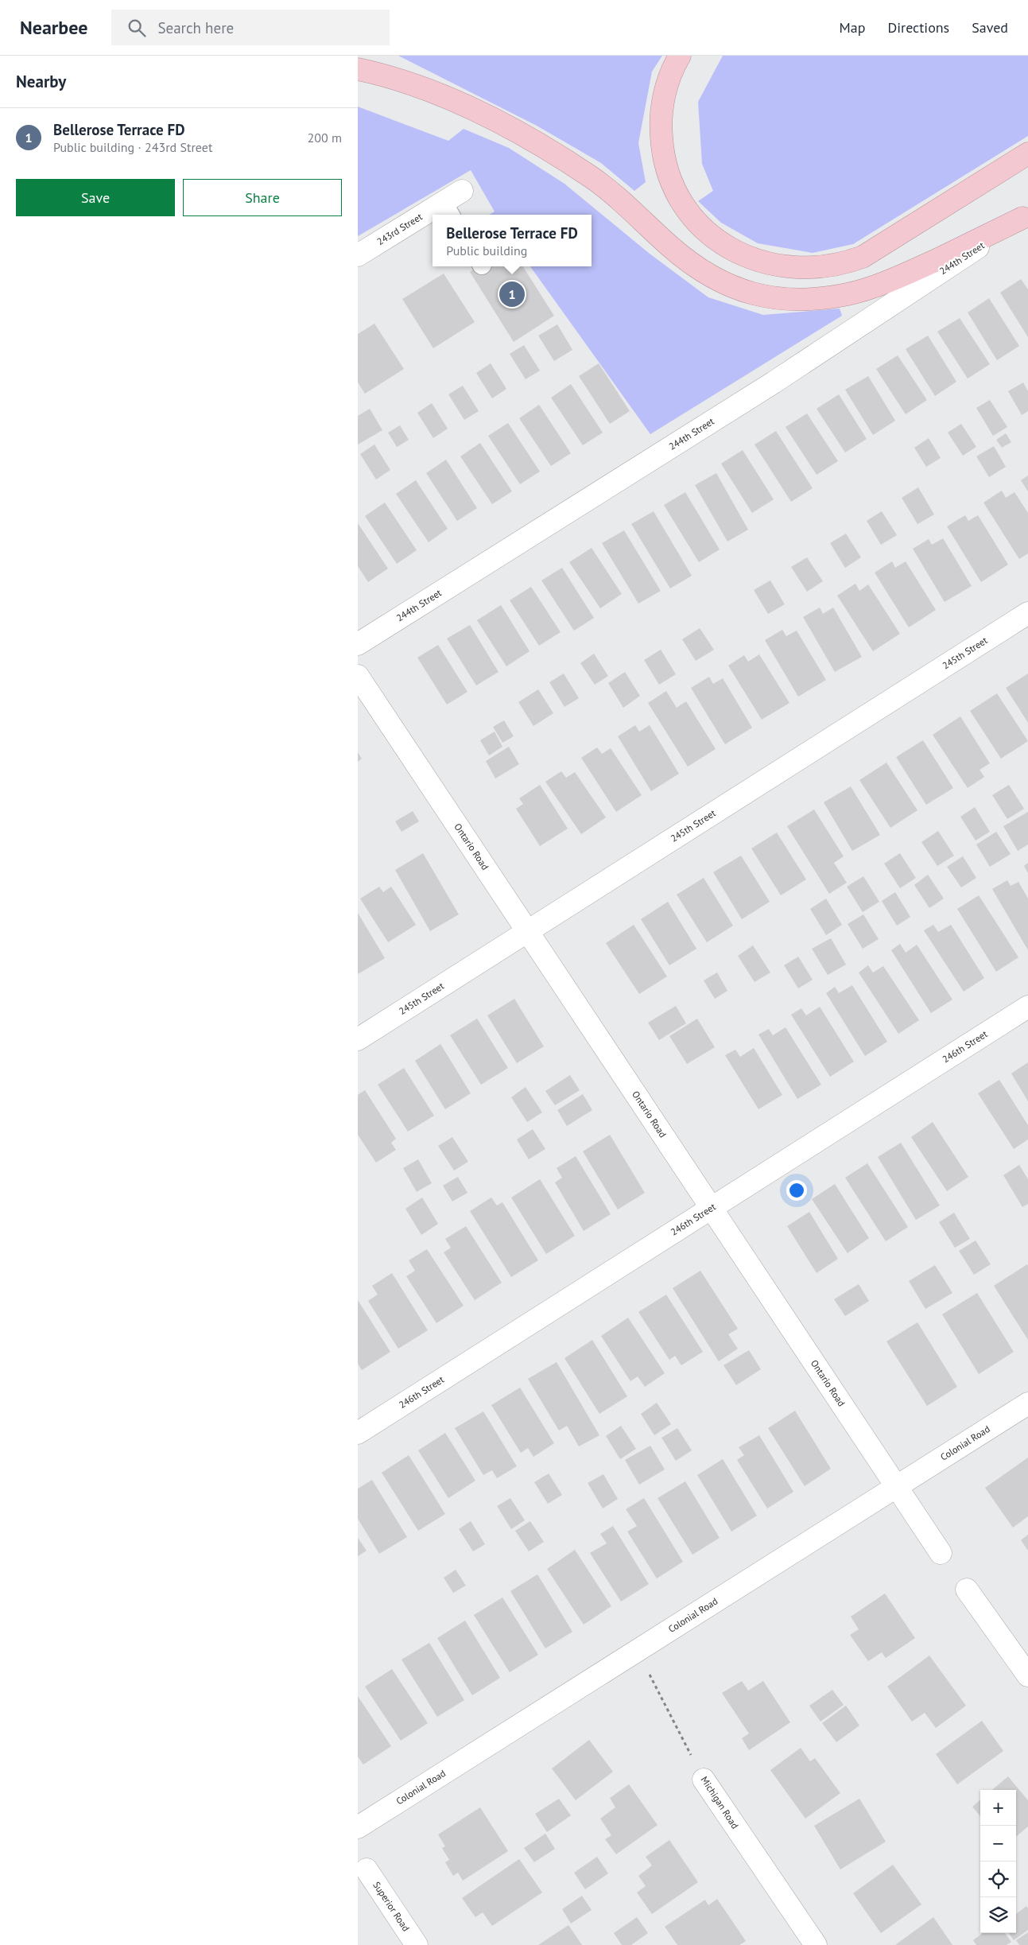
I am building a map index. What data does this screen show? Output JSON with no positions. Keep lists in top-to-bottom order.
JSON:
{
  "streets": {
    "street": [
      "243rd Street",
      "244th Street",
      "245th Street",
      "Ontario Road",
      "246th Street",
      "Colonial Road",
      "Michigan Road",
      "Superior Road"
    ]
  },
  "crossings": [
    ["245th Street", "Ontario Road"],
    ["Ontario Road", "246th Street"],
    ["Ontario Road", "Colonial Road"],
    ["Colonial Road", "Michigan Road"]
  ],
  "page": {
    "header": "Nearbee",
    "search": "Search here",
    "nav": ["Map", "Directions", "Saved"],
    "heading": "Nearby",
    "list": [
      {
        "mark": "1",
        "name": "Bellerose Terrace FD",
        "note": "Public building · 243rd Street",
        "value": "200 m"
      }
    ],
    "buttons": ["Save", "Share"],
    "popup": ["Bellerose Terrace FD", "Public building"],
    "pins": "1",
    "map_buttons": ["+", "−"]
  }
}
